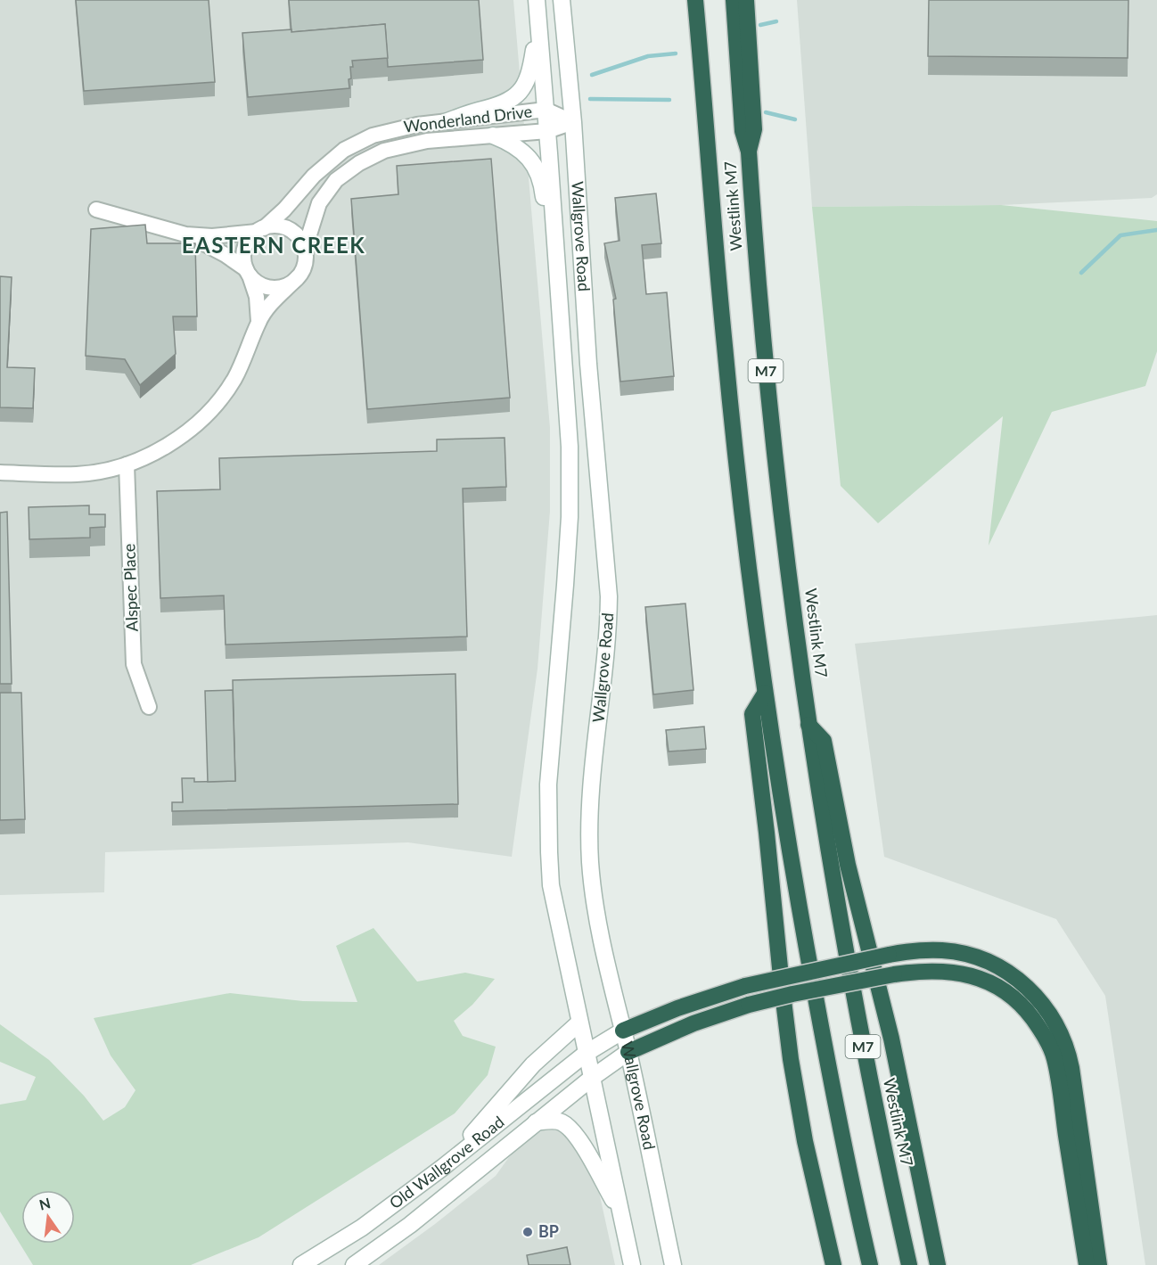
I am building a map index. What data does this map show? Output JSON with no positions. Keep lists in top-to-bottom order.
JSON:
{
  "streets": {
    "highway": ["Westlink M7", "M7"],
    "main road": ["Wallgrove Road", "Old Wallgrove Road"],
    "street": ["Wonderland Drive", "Alspec Place"]
  },
  "crossings": [
    ["Wonderland Drive", "Wallgrove Road"],
    ["Wallgrove Road", "Old Wallgrove Road"]
  ],
  "districts": ["EASTERN CREEK"],
  "places": ["BP"],
  "north": "top"
}
